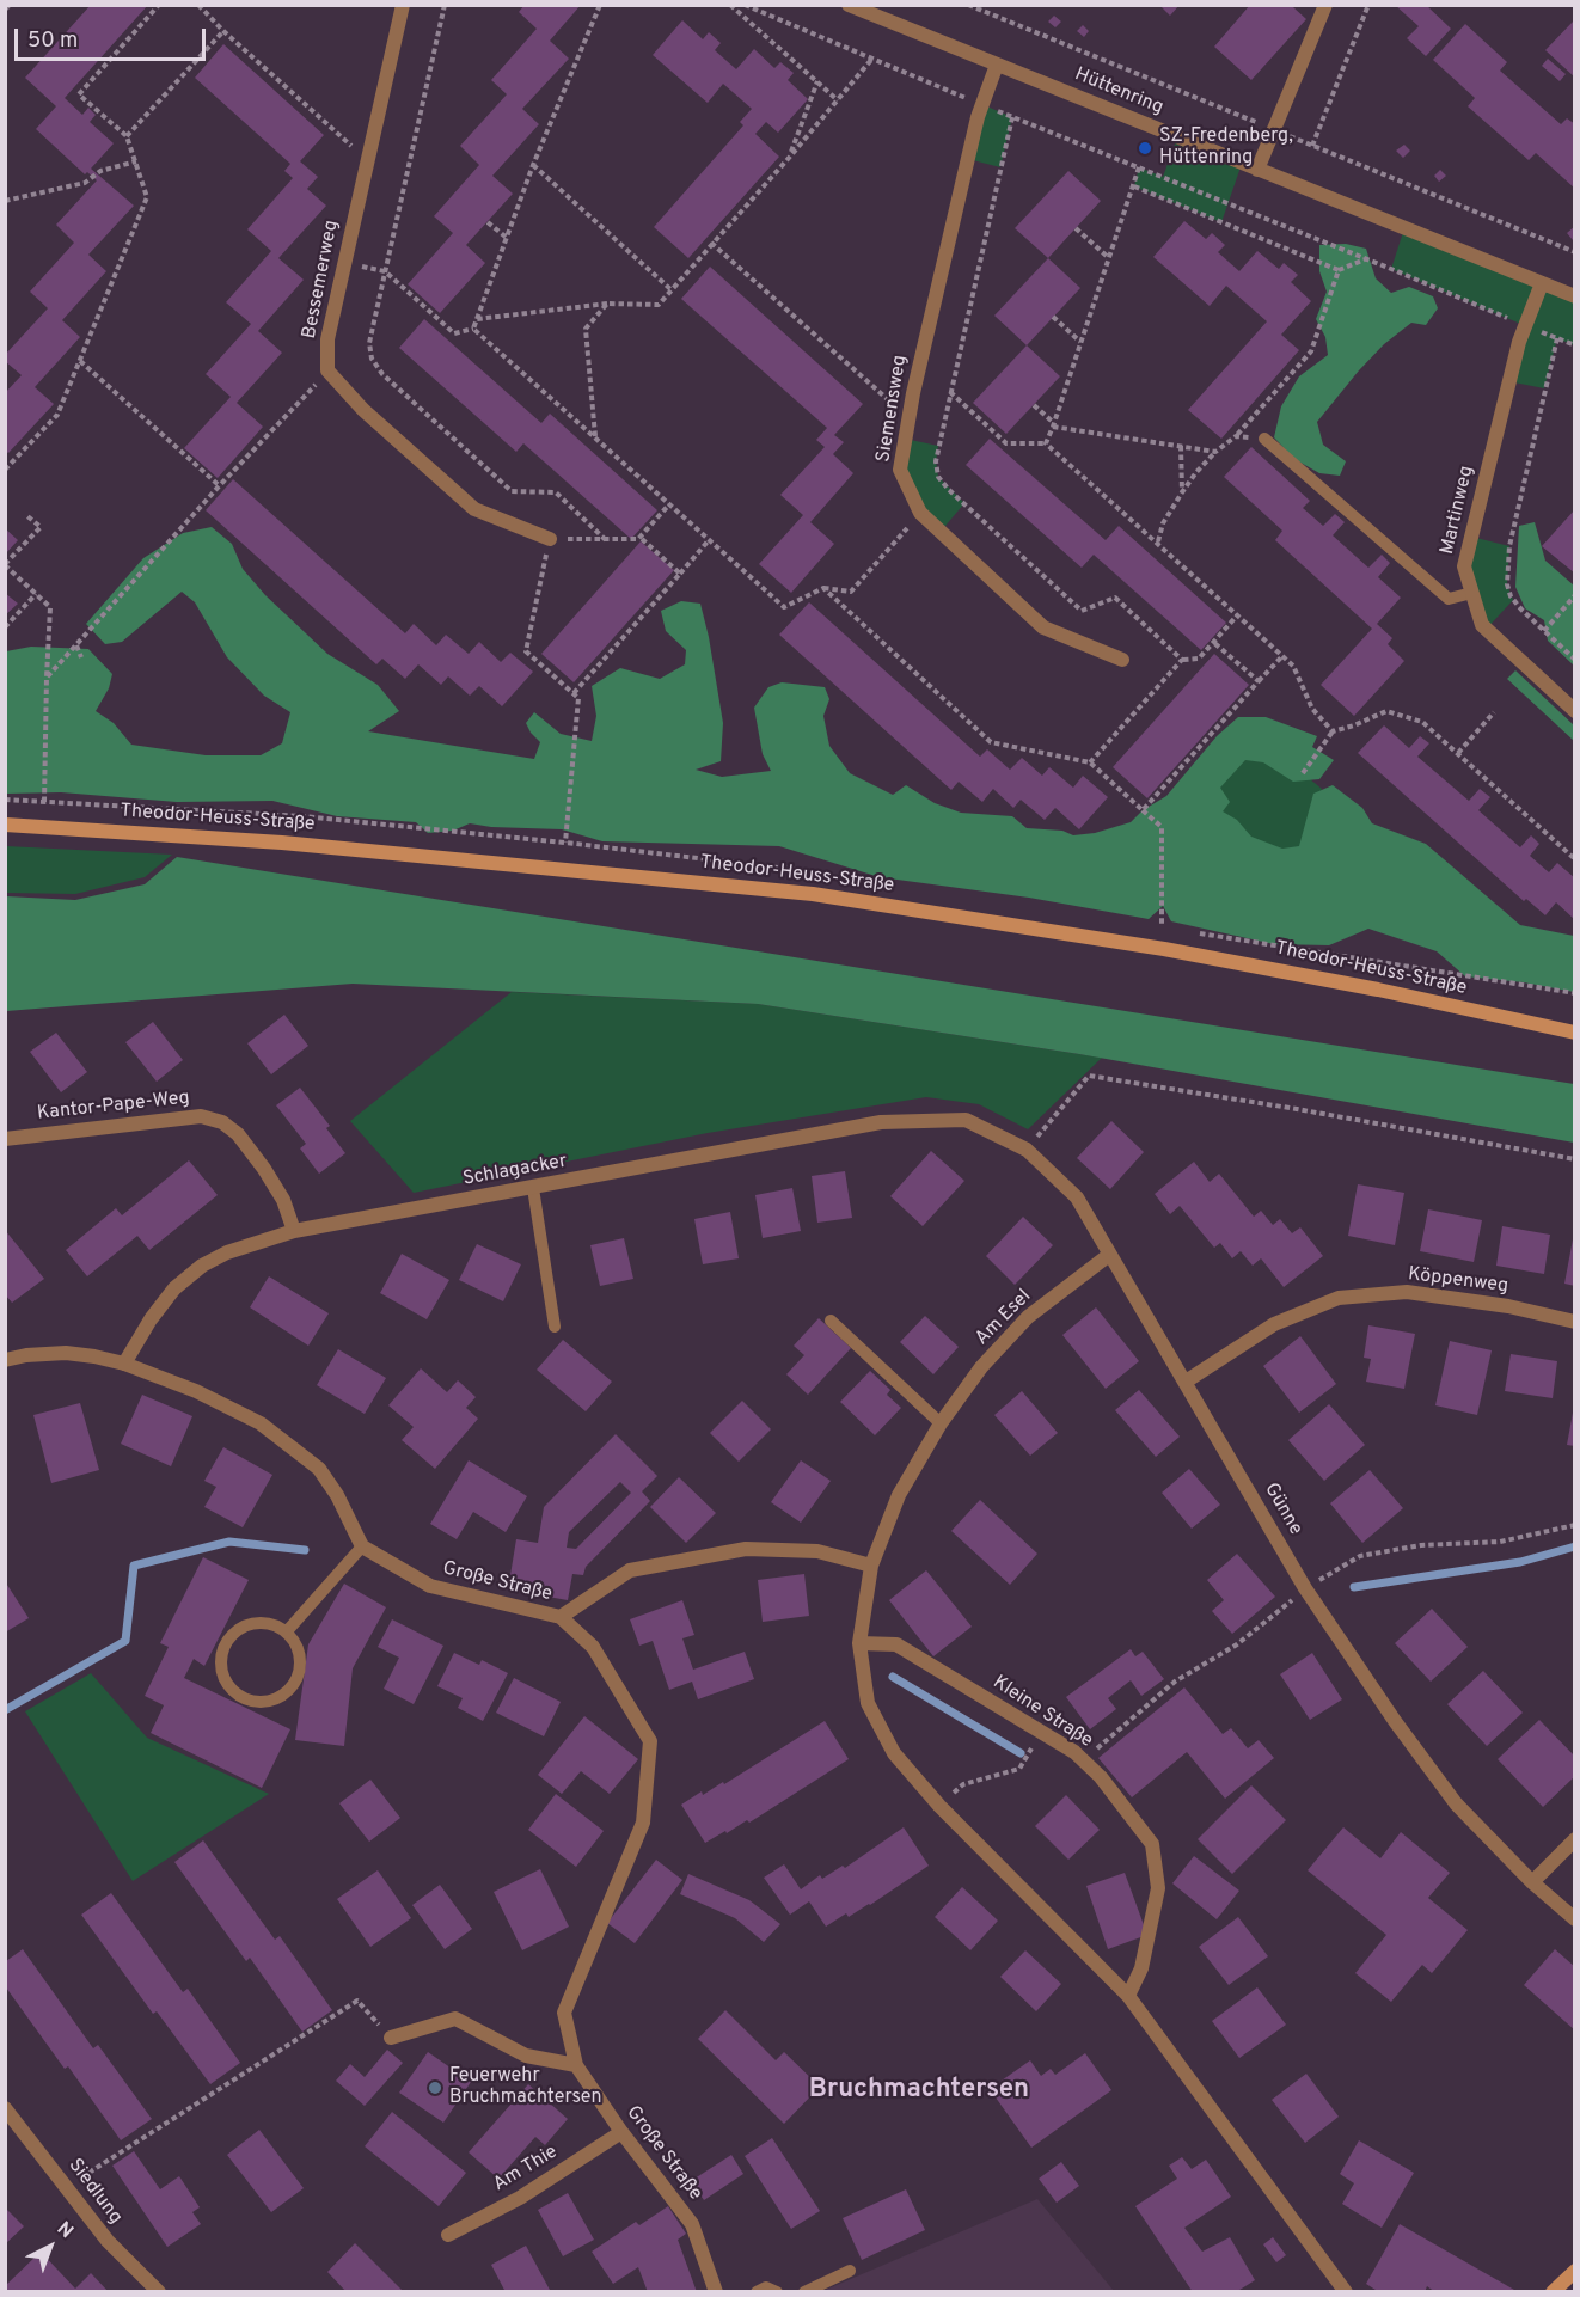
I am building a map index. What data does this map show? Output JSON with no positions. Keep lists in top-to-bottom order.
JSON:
{
  "streets": {
    "street": [
      "Hüttenring",
      "Bessemerweg",
      "Siemensweg",
      "Martinweg",
      "Theodor-Heuss-Straße",
      "Kantor-Pape-Weg",
      "Schlagacker",
      "Köppenweg",
      "Am Esel",
      "Günne",
      "Große Straße",
      "Kleine Straße",
      "Am Thie",
      "Siedlung"
    ]
  },
  "crossings": [
    ["Hüttenring", "Siemensweg"],
    ["Hüttenring", "Martinweg"],
    ["Kantor-Pape-Weg", "Schlagacker"],
    ["Schlagacker", "Günne"],
    ["Köppenweg", "Günne"],
    ["Am Esel", "Günne"],
    ["Große Straße", "Am Thie"]
  ],
  "districts": ["Bruchmachtersen"],
  "places": ["SZ-Fredenberg, Hüttenring", "Feuerwehr Bruchmachtersen"],
  "scale_bar": "50 m",
  "north": "top right"
}
